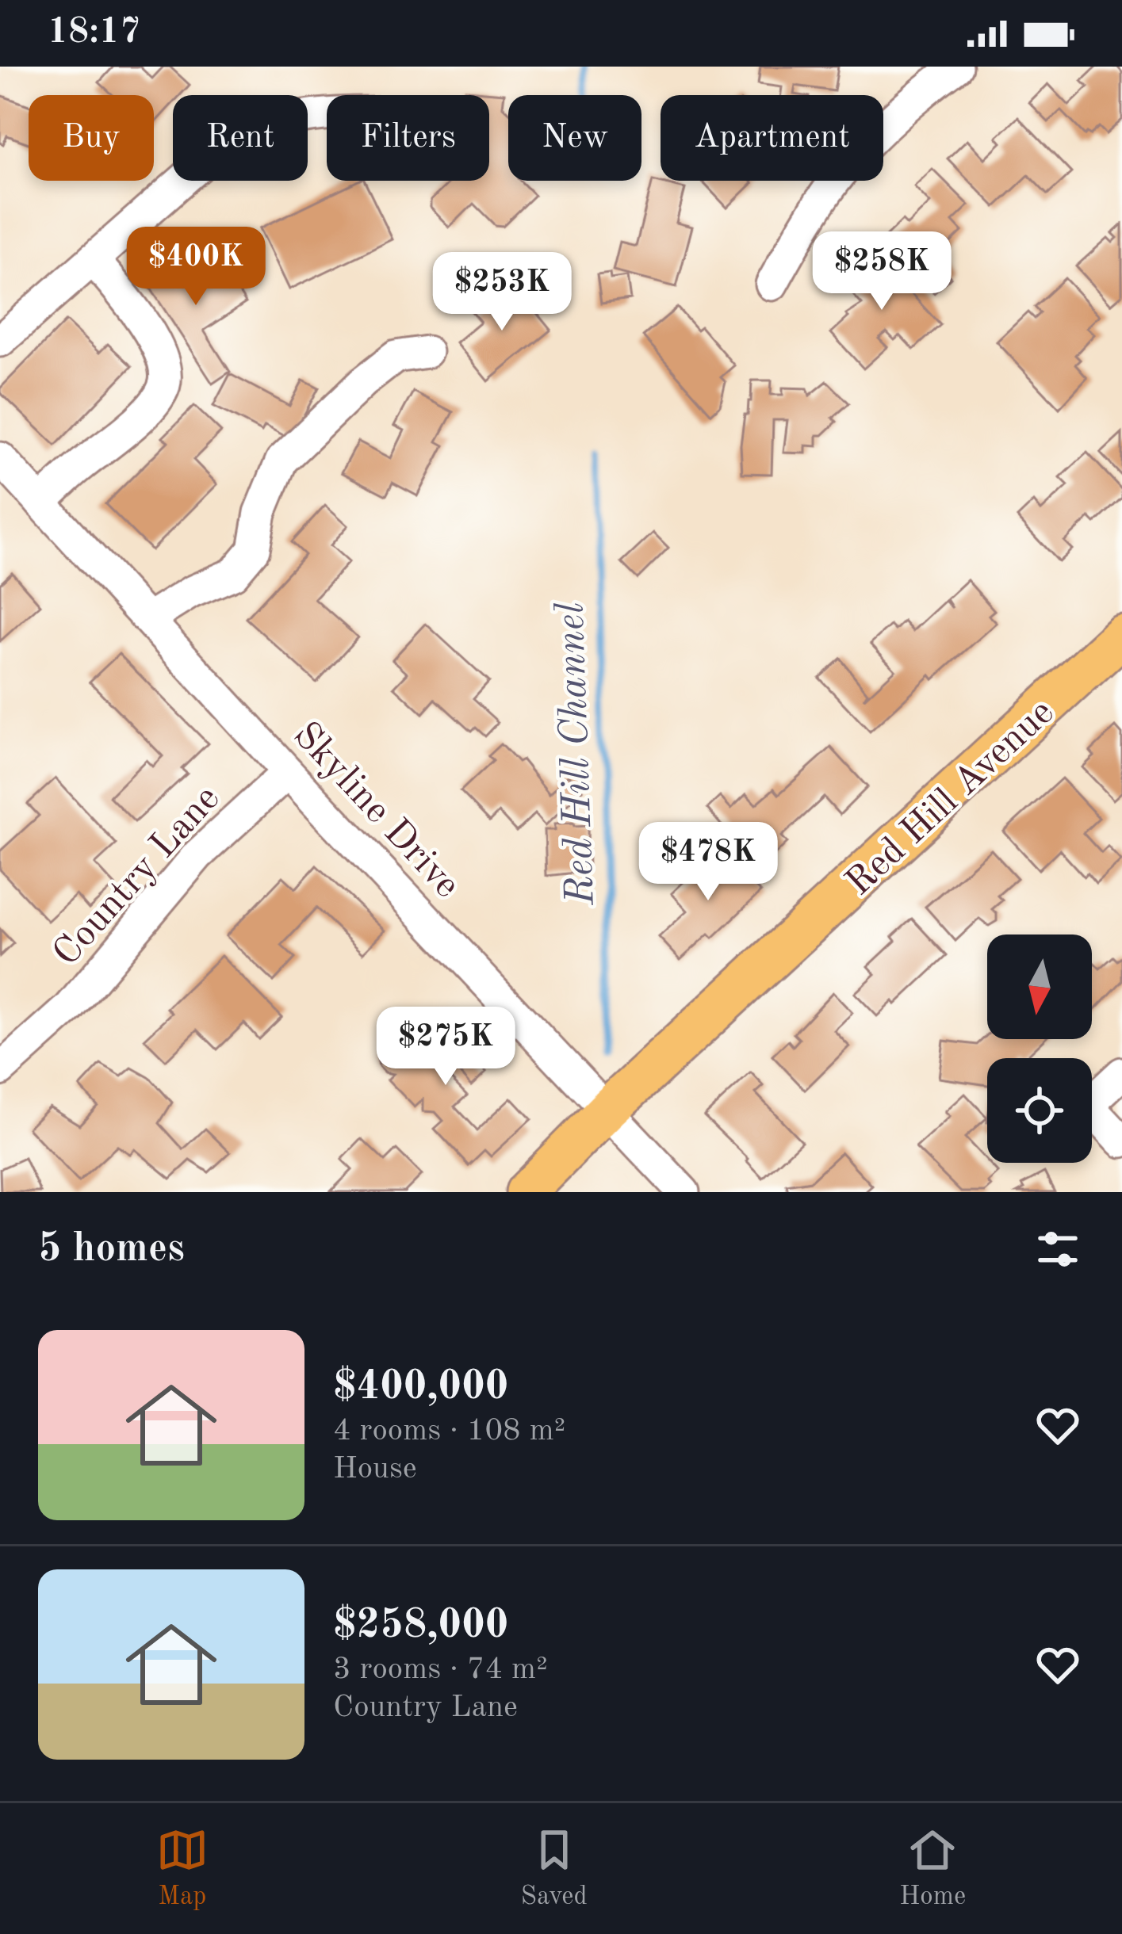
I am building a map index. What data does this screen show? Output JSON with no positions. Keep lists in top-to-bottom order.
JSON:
{
  "streets": {
    "main road": ["Red Hill Avenue"],
    "street": ["Skyline Drive", "Country Lane"]
  },
  "crossings": [
    ["Red Hill Avenue", "Skyline Drive"],
    ["Skyline Drive", "Country Lane"]
  ],
  "water": ["Red Hill Channel"],
  "north": "bottom",
  "page": {
    "status": "18:17",
    "chip": [
      "Buy",
      "Rent",
      "Filters",
      "New",
      "Apartment"
    ],
    "price": [
      "$400K",
      "$258K",
      "$253K",
      "$478K",
      "$275K"
    ],
    "heading": "5 homes",
    "list": [
      {
        "name": "$400,000",
        "note": "4 rooms · 108 m² · House"
      },
      {
        "name": "$258,000",
        "note": "3 rooms · 74 m² · Country Lane"
      }
    ],
    "tabs": ["Map", "Saved", "Home"]
  }
}
